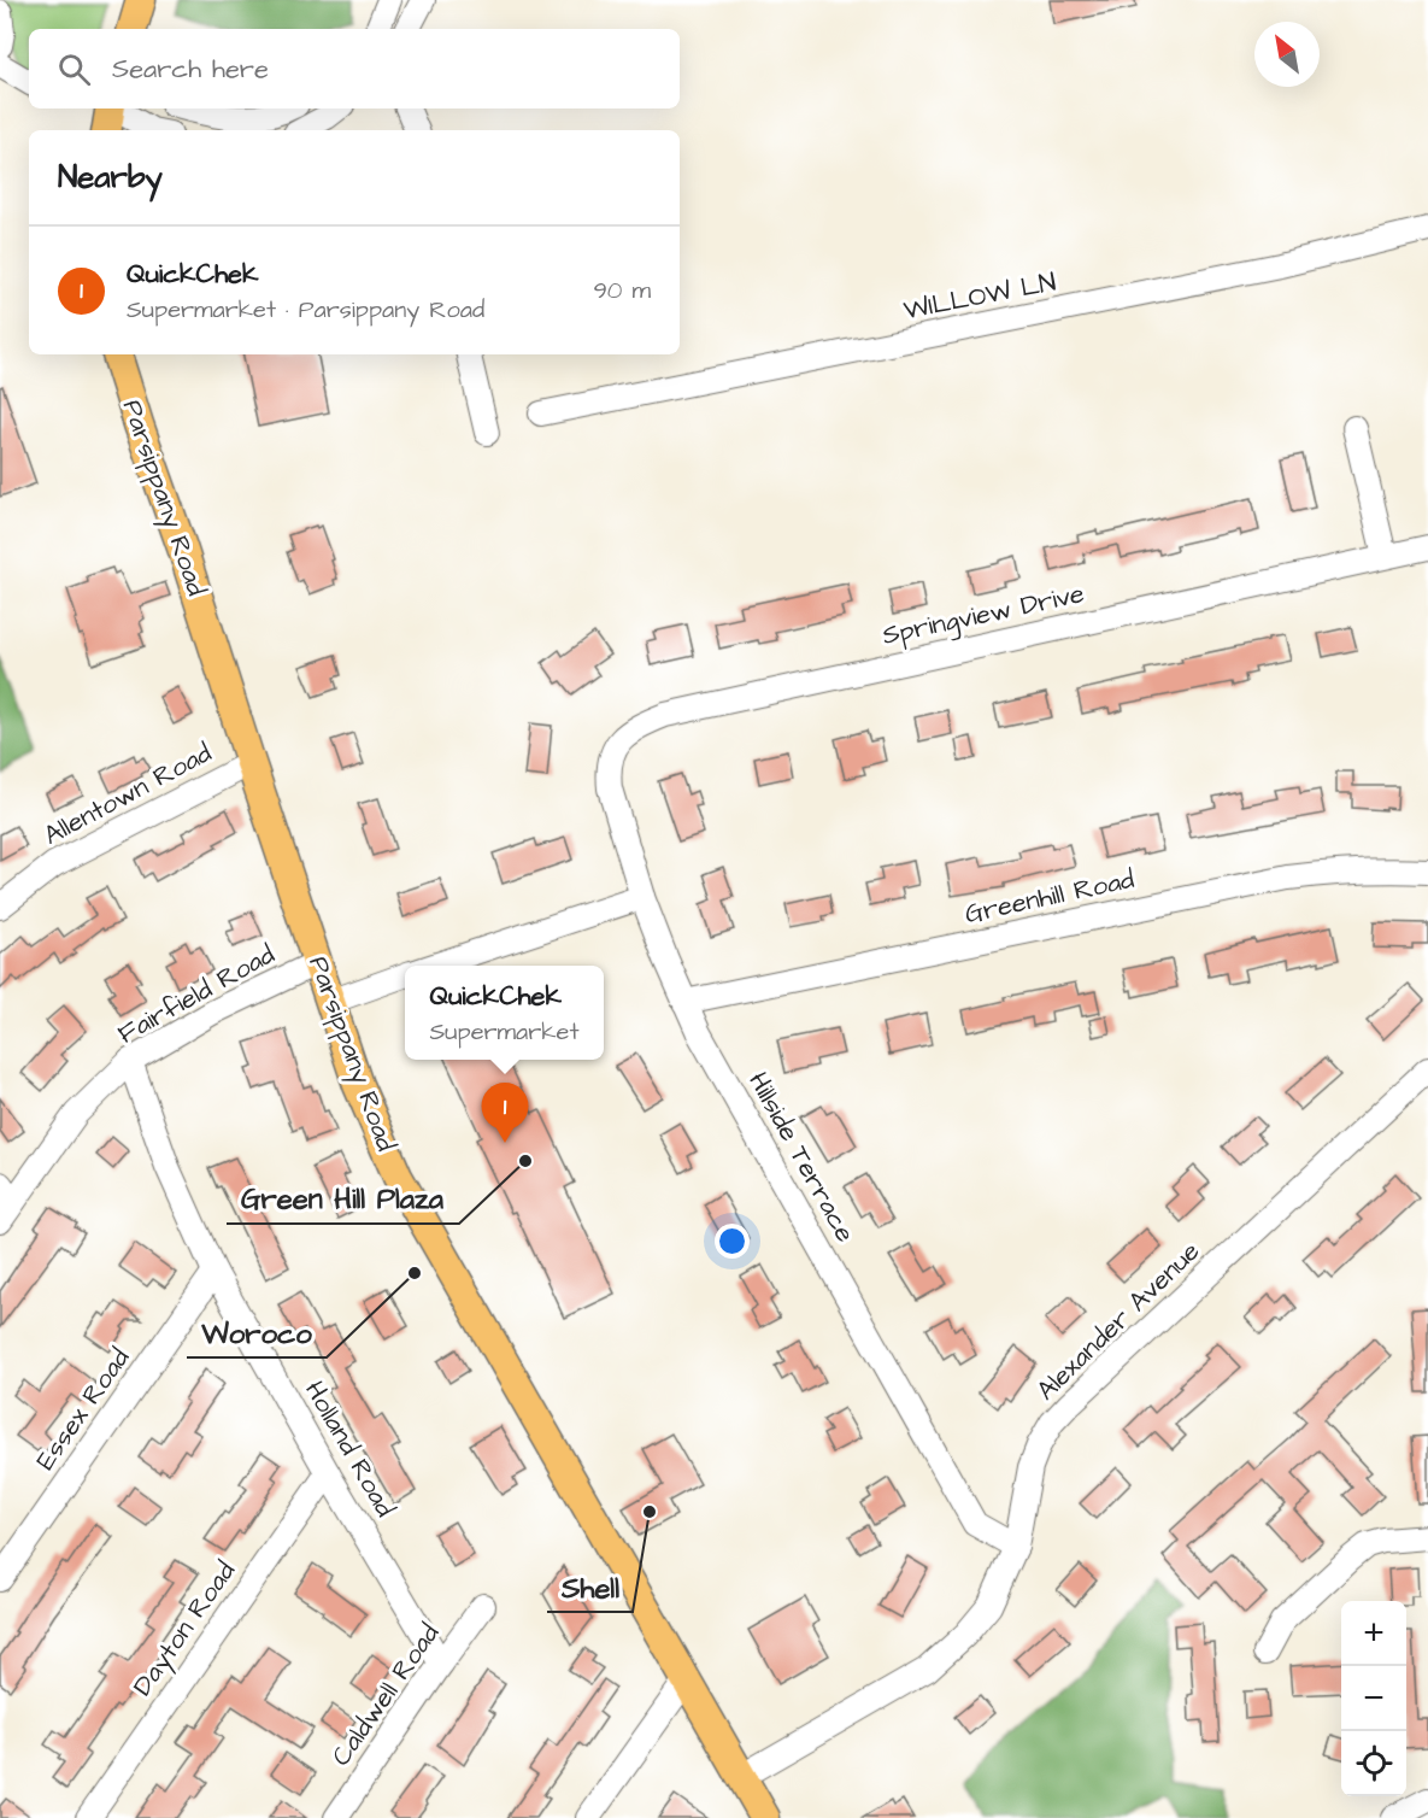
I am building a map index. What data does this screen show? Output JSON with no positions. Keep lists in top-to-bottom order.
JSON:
{
  "streets": {
    "main road": ["Parsippany Road"],
    "street": [
      "WILLOW LN",
      "Springview Drive",
      "Allentown Road",
      "Greenhill Road",
      "Fairfield Road",
      "Hillside Terrace",
      "Alexander Avenue",
      "Essex Road",
      "Holland Road",
      "Dayton Road",
      "Caldwell Road"
    ]
  },
  "crossings": [
    ["Parsippany Road", "Allentown Road"],
    ["Parsippany Road", "Fairfield Road"],
    ["Parsippany Road", "Alexander Avenue"],
    ["Springview Drive", "Hillside Terrace"],
    ["Greenhill Road", "Hillside Terrace"],
    ["Fairfield Road", "Holland Road"],
    ["Hillside Terrace", "Alexander Avenue"],
    ["Essex Road", "Holland Road"],
    ["Holland Road", "Dayton Road"],
    ["Holland Road", "Caldwell Road"]
  ],
  "places": ["Green Hill Plaza", "Woroco", "Shell"],
  "north": "top left",
  "page": {
    "search": "Search here",
    "heading": "Nearby",
    "list": [
      {
        "mark": "1",
        "name": "QuickChek",
        "note": "Supermarket · Parsippany Road",
        "value": "90 m"
      }
    ],
    "popup": ["QuickChek", "Supermarket"],
    "pins": "1",
    "map_buttons": ["+", "−"]
  }
}
